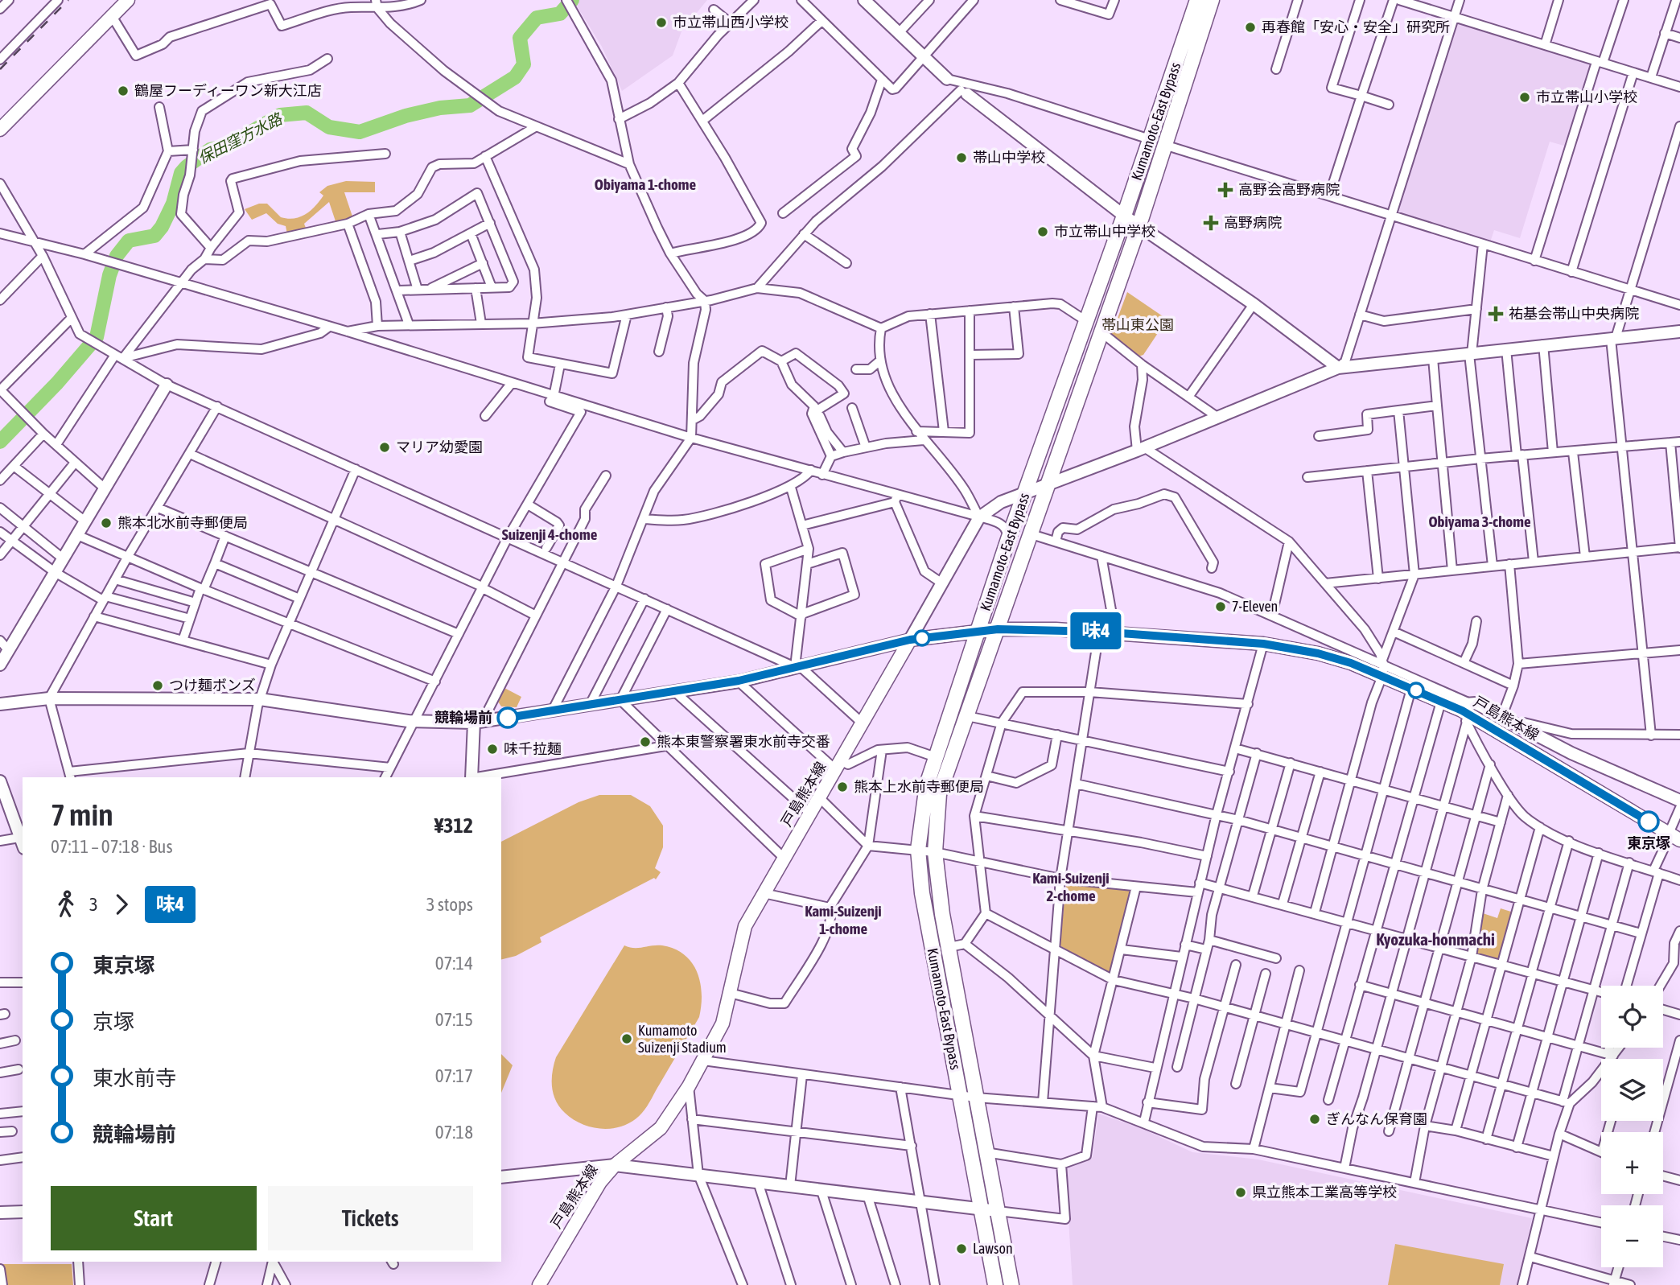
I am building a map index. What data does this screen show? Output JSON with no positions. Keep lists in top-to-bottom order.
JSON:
{
  "streets": {
    "highway": ["Kumamoto-East Bypass"],
    "main road": ["戸島熊本線"]
  },
  "crossings": [
    ["Kumamoto-East Bypass", "戸島熊本線"]
  ],
  "districts": [
    "Obiyama 1-chome",
    "Obiyama 3-chome",
    "Suizenji 4-chome",
    "Kami-Suizenji 2-chome",
    "Kami-Suizenji 1-chome",
    "Kyozuka-honmachi"
  ],
  "water": ["保田窪方水路"],
  "parks": ["帯山東公園"],
  "places": {
    "other": [
      "市立帯山西小学校",
      "再春館「安心・安全」研究所",
      "鶴屋フーディーワン新大江店",
      "市立帯山小学校",
      "帯山中学校",
      "市立帯山中学校",
      "マリア幼愛園",
      "熊本北水前寺郵便局",
      "7-Eleven",
      "つけ麺ボンズ",
      "競輪場前",
      "熊本東警察署東水前寺交番",
      "味千拉麺",
      "熊本上水前寺郵便局",
      "東京塚",
      "Kumamoto Suizenji Stadium",
      "ぎんなん保育園",
      "県立熊本工業高等学校",
      "Lawson"
    ],
    "health": ["高野会高野病院", "高野病院", "祐基会帯山中央病院"]
  },
  "lines": ["bus line 味4"],
  "page": {
    "on_map": "味4",
    "heading": ["7 min", "07:11 – 07:18 · Bus", "¥312"],
    "legs": ["3", "味4", "3 stops"],
    "list": [
      {
        "name": "東京塚",
        "value": "07:14"
      },
      {
        "name": "京塚",
        "value": "07:15"
      },
      {
        "name": "東水前寺",
        "value": "07:17"
      },
      {
        "name": "競輪場前",
        "value": "07:18"
      }
    ],
    "map_buttons": ["+", "−"],
    "buttons": ["Start", "Tickets"]
  }
}
